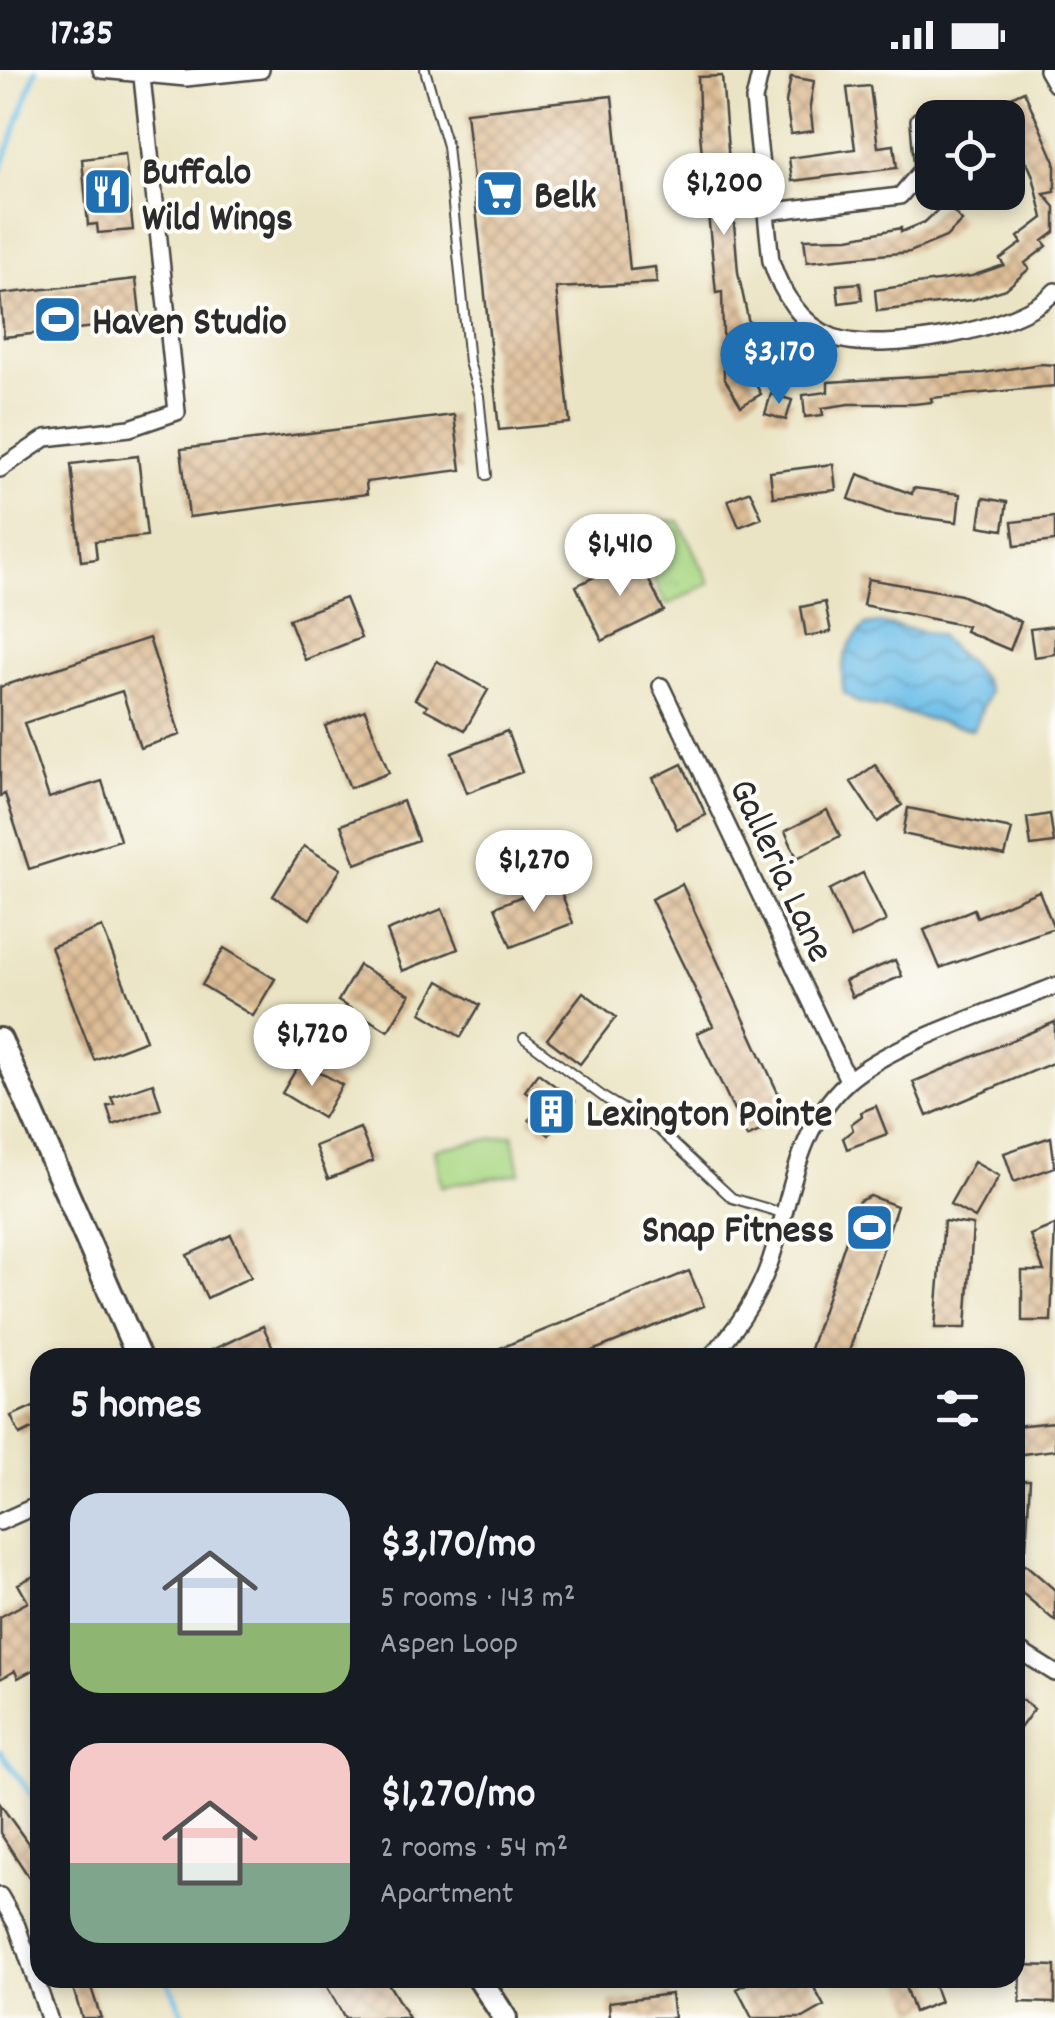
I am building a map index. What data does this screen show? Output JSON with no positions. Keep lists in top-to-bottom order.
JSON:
{
  "streets": {
    "street": ["Galleria Lane"]
  },
  "places": {
    "restaurant": ["Buffalo Wild Wings"],
    "supermarket": ["Belk"],
    "sports": ["Haven Studio", "Snap Fitness"],
    "building": ["Lexington Pointe"]
  },
  "page": {
    "status": "17:35",
    "price": [
      "$1,200",
      "$3,170",
      "$1,410",
      "$1,270",
      "$1,720"
    ],
    "heading": "5 homes",
    "list": [
      {
        "name": "$3,170/mo",
        "note": "5 rooms · 143 m² · Aspen Loop"
      },
      {
        "name": "$1,270/mo",
        "note": "2 rooms · 54 m² · Apartment"
      }
    ]
  }
}
